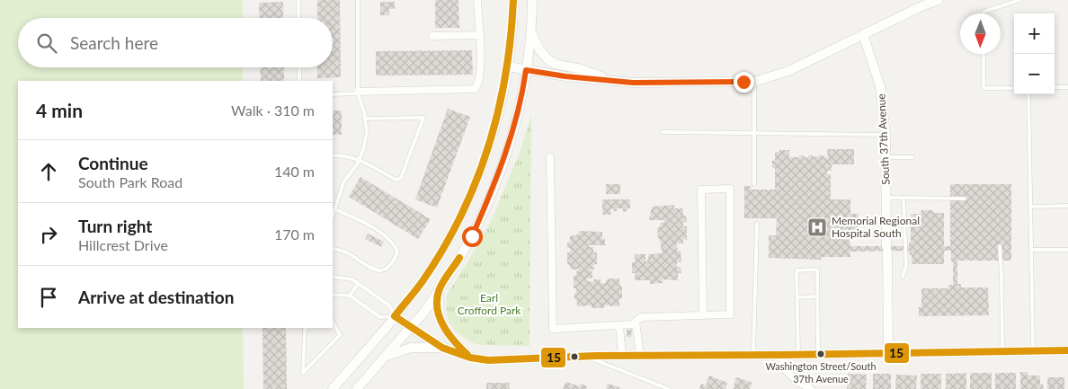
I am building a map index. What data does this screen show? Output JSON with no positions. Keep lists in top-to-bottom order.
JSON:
{
  "streets": {
    "street": ["South 37th Avenue"]
  },
  "parks": ["Earl Crofford Park"],
  "places": {
    "hospital": ["Memorial Regional Hospital South"],
    "other": ["Washington Street/South 37th Avenue"]
  },
  "lines": ["transit line 15"],
  "north": "bottom",
  "page": {
    "map_buttons": ["+", "−"],
    "search": "Search here",
    "heading": ["4 min", "Walk · 310 m"],
    "list": [
      ["Continue", "South Park Road", "140 m"],
      ["Turn right", "Hillcrest Drive", "170 m"],
      "Arrive at destination"
    ]
  }
}
